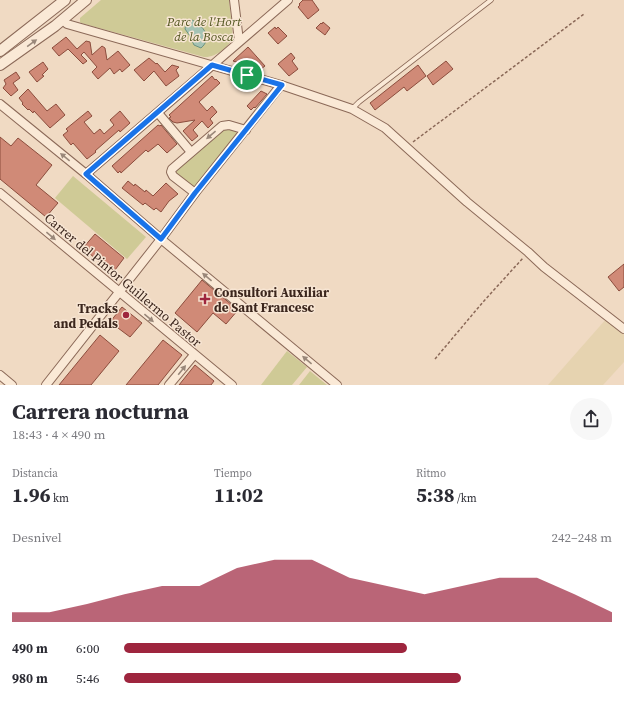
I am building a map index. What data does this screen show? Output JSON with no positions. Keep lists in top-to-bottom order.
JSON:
{
  "streets": {
    "street": ["Carrer del Pintor Guillermo Pastor"]
  },
  "parks": ["Parc de l'Hort de la Bosca"],
  "places": {
    "health": ["Consultori Auxiliar de Sant Francesc"],
    "other": ["Tracks and Pedals"]
  },
  "page": {
    "heading": ["Carrera nocturna", "18:43 · 4 × 490 m"],
    "stats": [
      ["Distancia", "1.96 km"],
      ["Tiempo", "11:02"],
      ["Ritmo", "5:38 /km"]
    ],
    "chart": ["Desnivel", "242–248 m"],
    "list": [
      {
        "name": "490 m",
        "note": "6:00"
      },
      {
        "name": "980 m",
        "note": "5:46"
      }
    ]
  }
}
